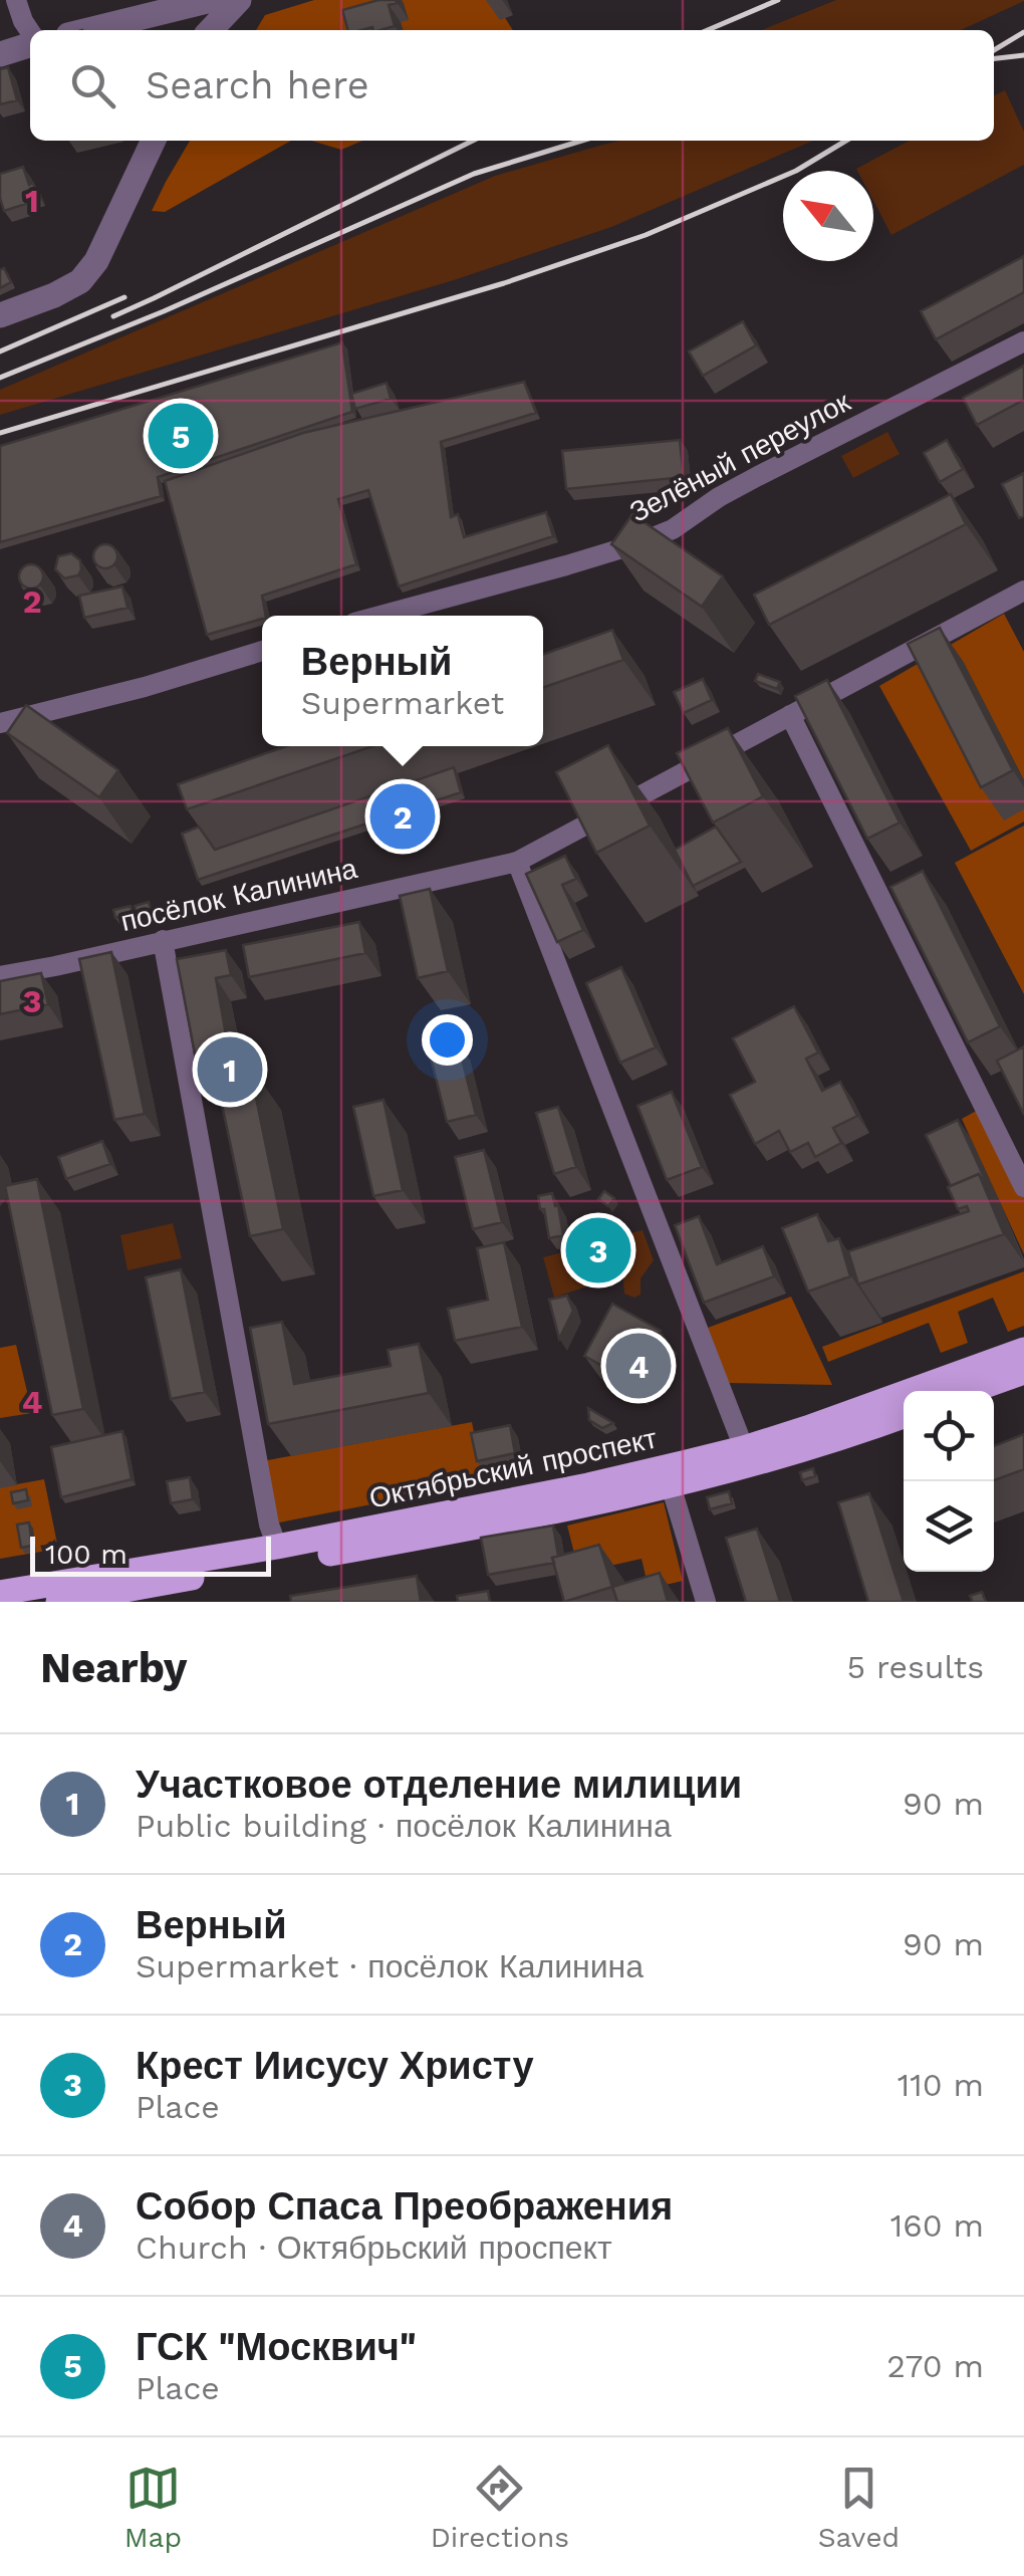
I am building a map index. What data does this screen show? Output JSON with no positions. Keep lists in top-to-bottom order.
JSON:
{
  "streets": {
    "main road": ["Октябрьский проспект"],
    "street": ["Зелёный переулок", "посёлок Калинина"]
  },
  "scale_bar": "100 m",
  "north": "top left",
  "page": {
    "search": "Search here",
    "pins": [
      "5",
      "2",
      "1",
      "3",
      "4"
    ],
    "popup": ["Верный", "Supermarket"],
    "scale": "100 m",
    "heading": ["Nearby", "5 results"],
    "list": [
      {
        "mark": "1",
        "name": "Участковое отделение милиции",
        "note": "Public building · посёлок Калинина",
        "value": "90 m"
      },
      {
        "mark": "2",
        "name": "Верный",
        "note": "Supermarket · посёлок Калинина",
        "value": "90 m"
      },
      {
        "mark": "3",
        "name": "Крест Иисусу Христу",
        "note": "Place",
        "value": "110 m"
      },
      {
        "mark": "4",
        "name": "Собор Спаса Преображения",
        "note": "Church · Октябрьский проспект",
        "value": "160 m"
      },
      {
        "mark": "5",
        "name": "ГСК \"Москвич\"",
        "note": "Place",
        "value": "270 m"
      }
    ],
    "nav": ["Map", "Directions", "Saved"]
  },
  "grid": {
    "rows": [
      "1",
      "2",
      "3",
      "4"
    ]
  }
}
